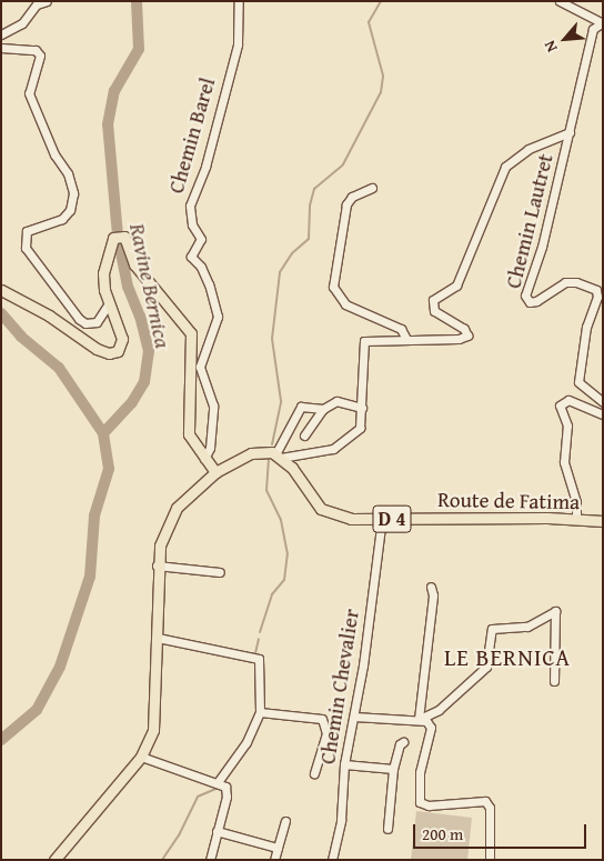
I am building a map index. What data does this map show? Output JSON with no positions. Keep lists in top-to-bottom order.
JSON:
{
  "streets": {
    "main road": ["Route de Fatima", "D 4"],
    "street": ["Chemin Barel", "Chemin Lautret", "Chemin Chevalier"]
  },
  "crossings": [
    ["Route de Fatima", "Chemin Chevalier"]
  ],
  "districts": ["LE BERNICA"],
  "water": ["Ravine Bernica"],
  "scale_bar": "200 m",
  "north": "bottom left"
}
